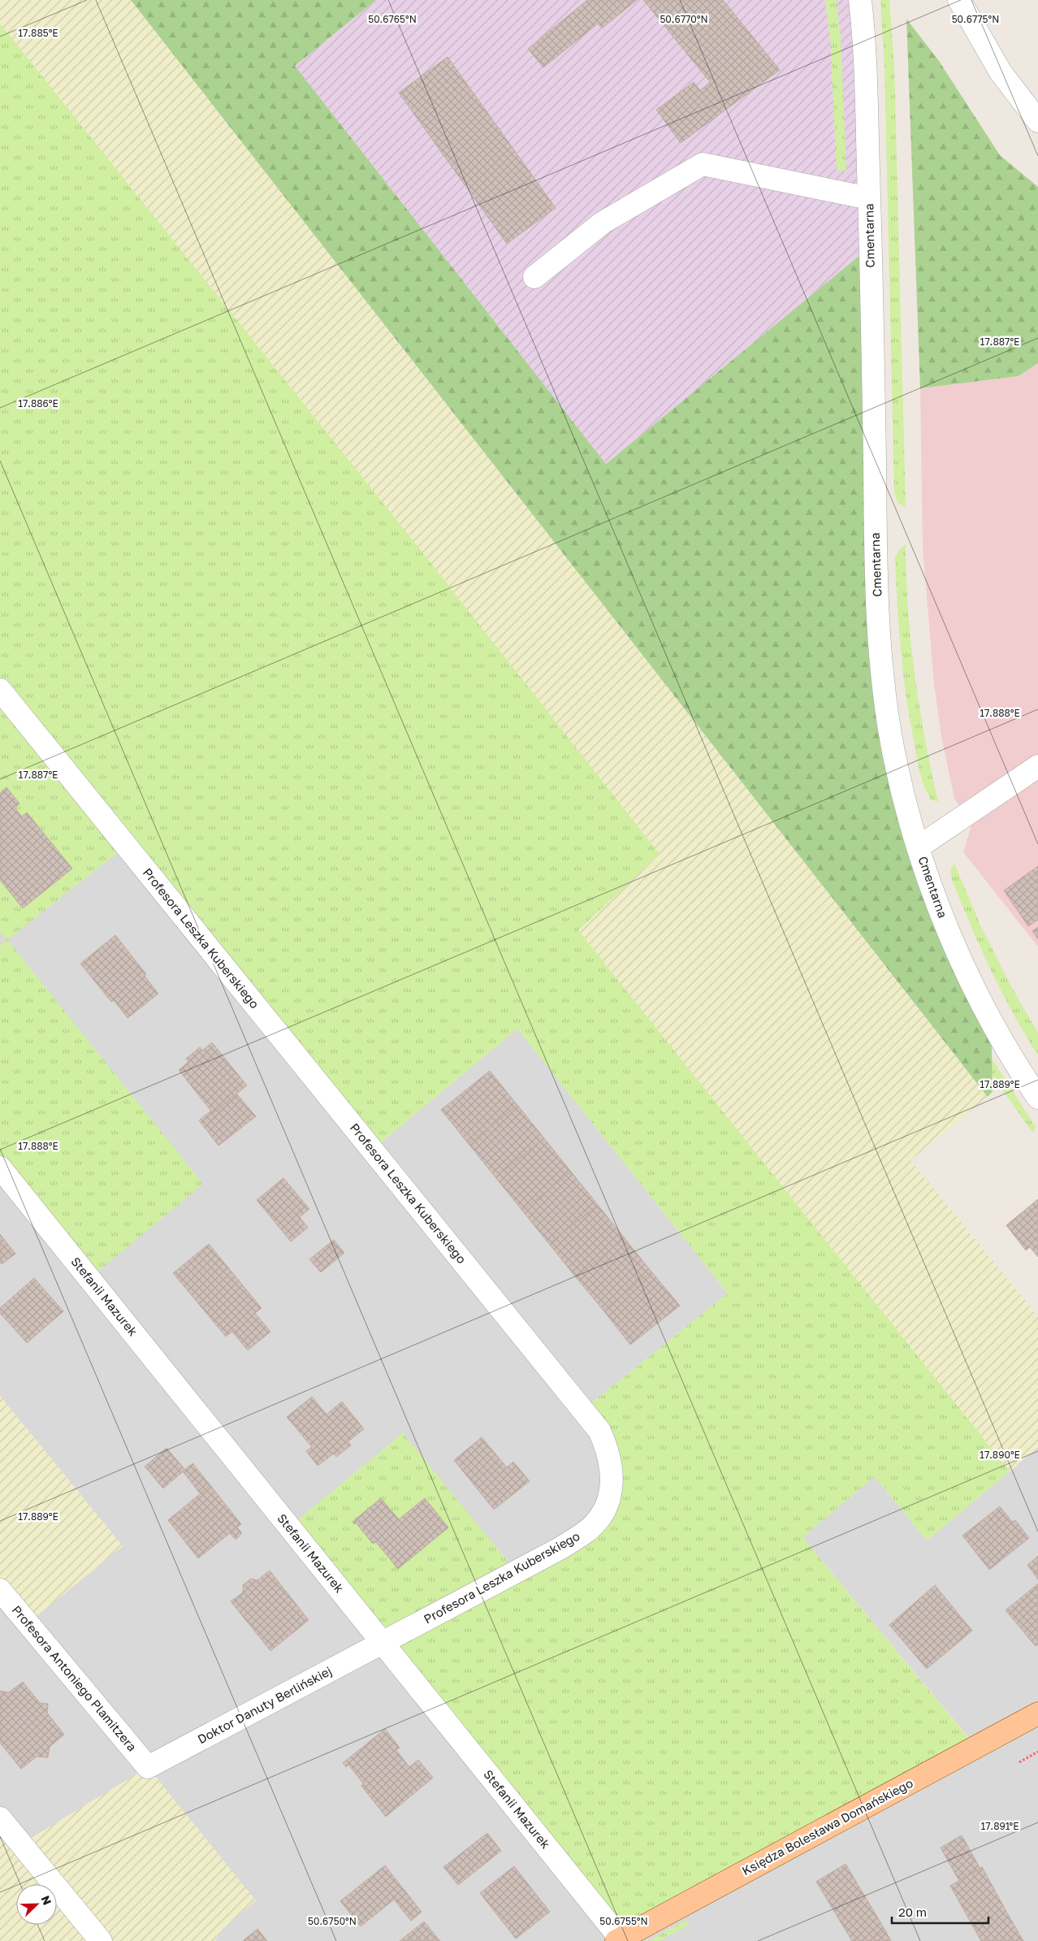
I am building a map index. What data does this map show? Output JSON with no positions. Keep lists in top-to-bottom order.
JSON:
{
  "streets": {
    "main road": ["Księdza Bolesława Domańskiego"],
    "street": [
      "Cmentarna",
      "Profesora Leszka Kuberskiego",
      "Stefanii Mazurek",
      "Profesora Antoniego Plamitzera",
      "Doktor Danuty Berlińskiej"
    ]
  },
  "crossings": [
    ["Profesora Leszka Kuberskiego", "Stefanii Mazurek"],
    ["Profesora Leszka Kuberskiego", "Doktor Danuty Berlińskiej"],
    ["Stefanii Mazurek", "Doktor Danuty Berlińskiej"],
    ["Stefanii Mazurek", "Księdza Bolesława Domańskiego"],
    ["Profesora Antoniego Plamitzera", "Doktor Danuty Berlińskiej"]
  ],
  "scale_bar": "20 m",
  "north": "top right",
  "coordinates": [
    "50.6765°N",
    "50.6770°N",
    "50.6775°N",
    "17.885°E",
    "17.887°E",
    "17.886°E",
    "17.888°E",
    "17.889°E",
    "17.890°E",
    "17.891°E",
    "50.6750°N",
    "50.6755°N"
  ]
}
